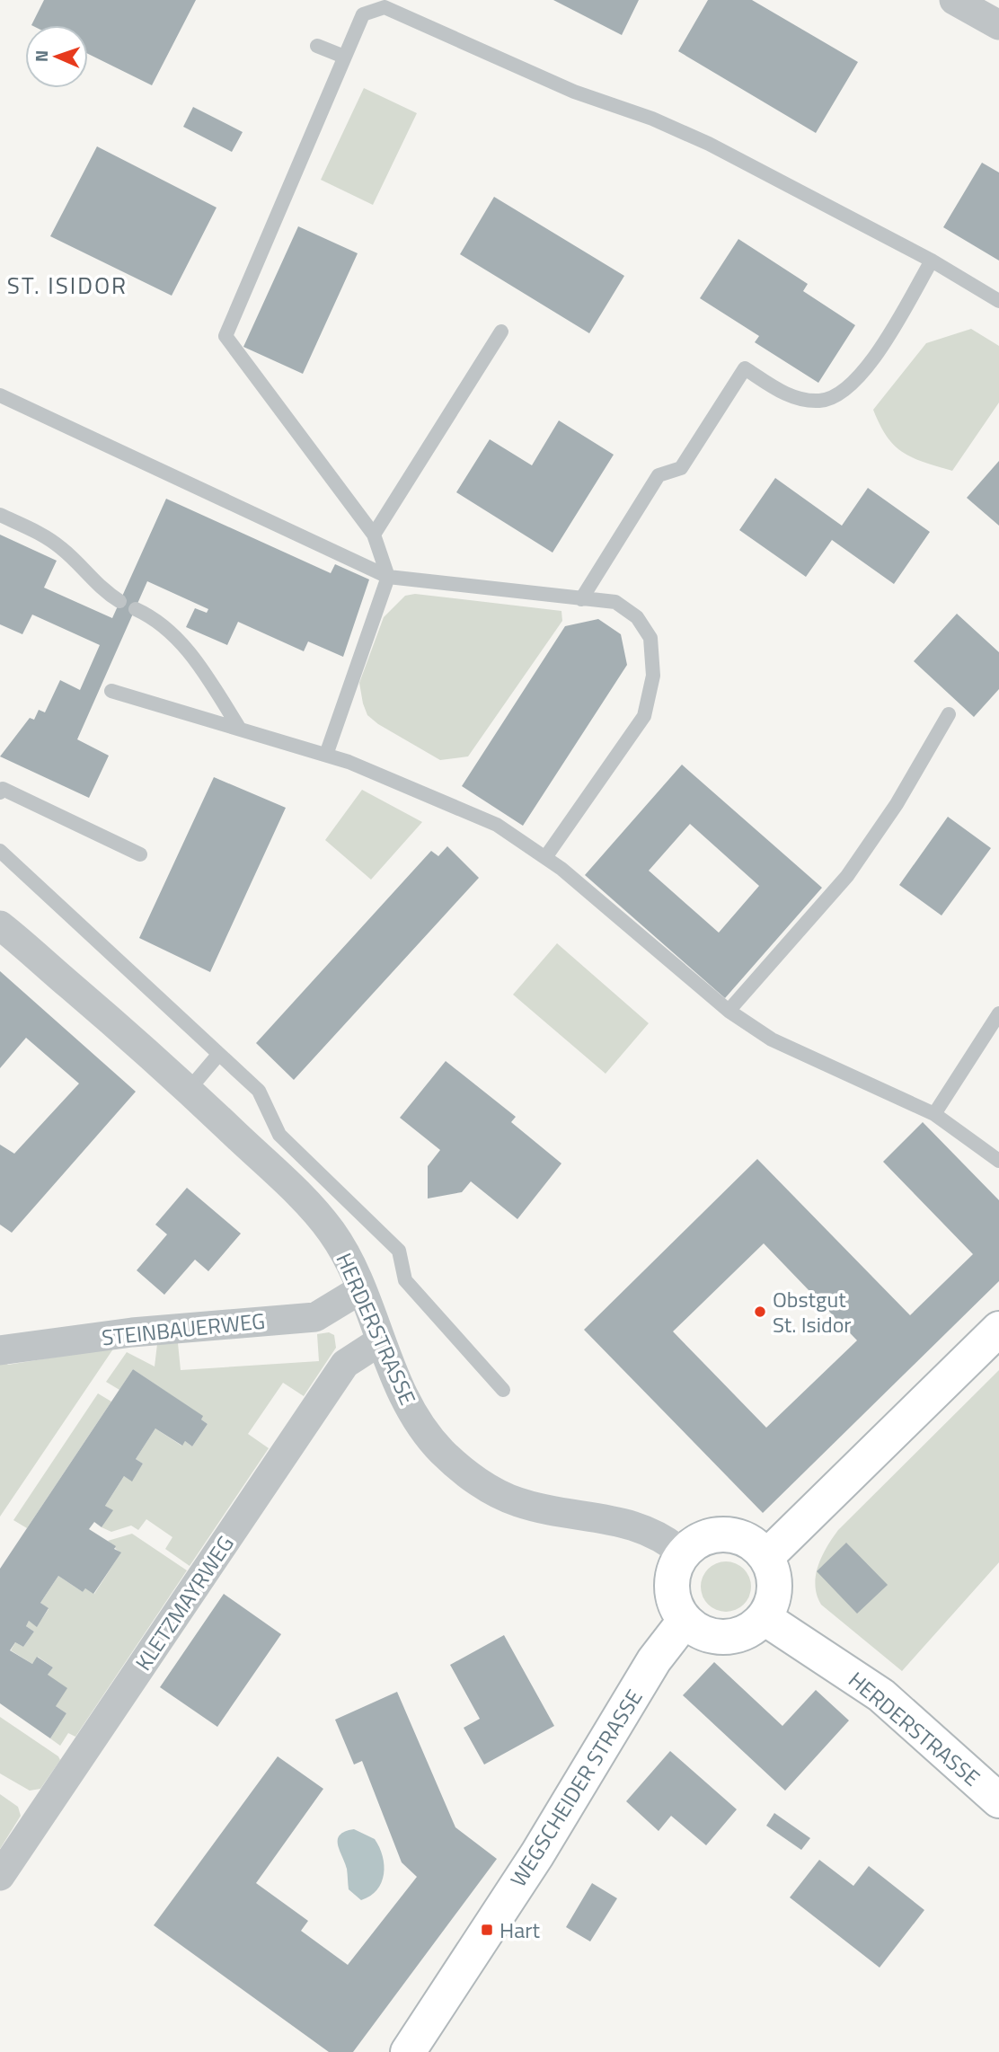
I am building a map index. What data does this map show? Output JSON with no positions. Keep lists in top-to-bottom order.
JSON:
{
  "streets": {
    "street": [
      "STEINBAUERWEG",
      "HERDERSTRASSE",
      "KLETZMAYRWEG",
      "WEGSCHEIDER STRASSE"
    ]
  },
  "crossings": [
    ["STEINBAUERWEG", "HERDERSTRASSE"],
    ["HERDERSTRASSE", "KLETZMAYRWEG"],
    ["HERDERSTRASSE", "WEGSCHEIDER STRASSE"]
  ],
  "districts": ["ST. ISIDOR"],
  "places": {
    "other": ["Obstgut St. Isidor"],
    "transit": ["Hart"]
  },
  "north": "left"
}
